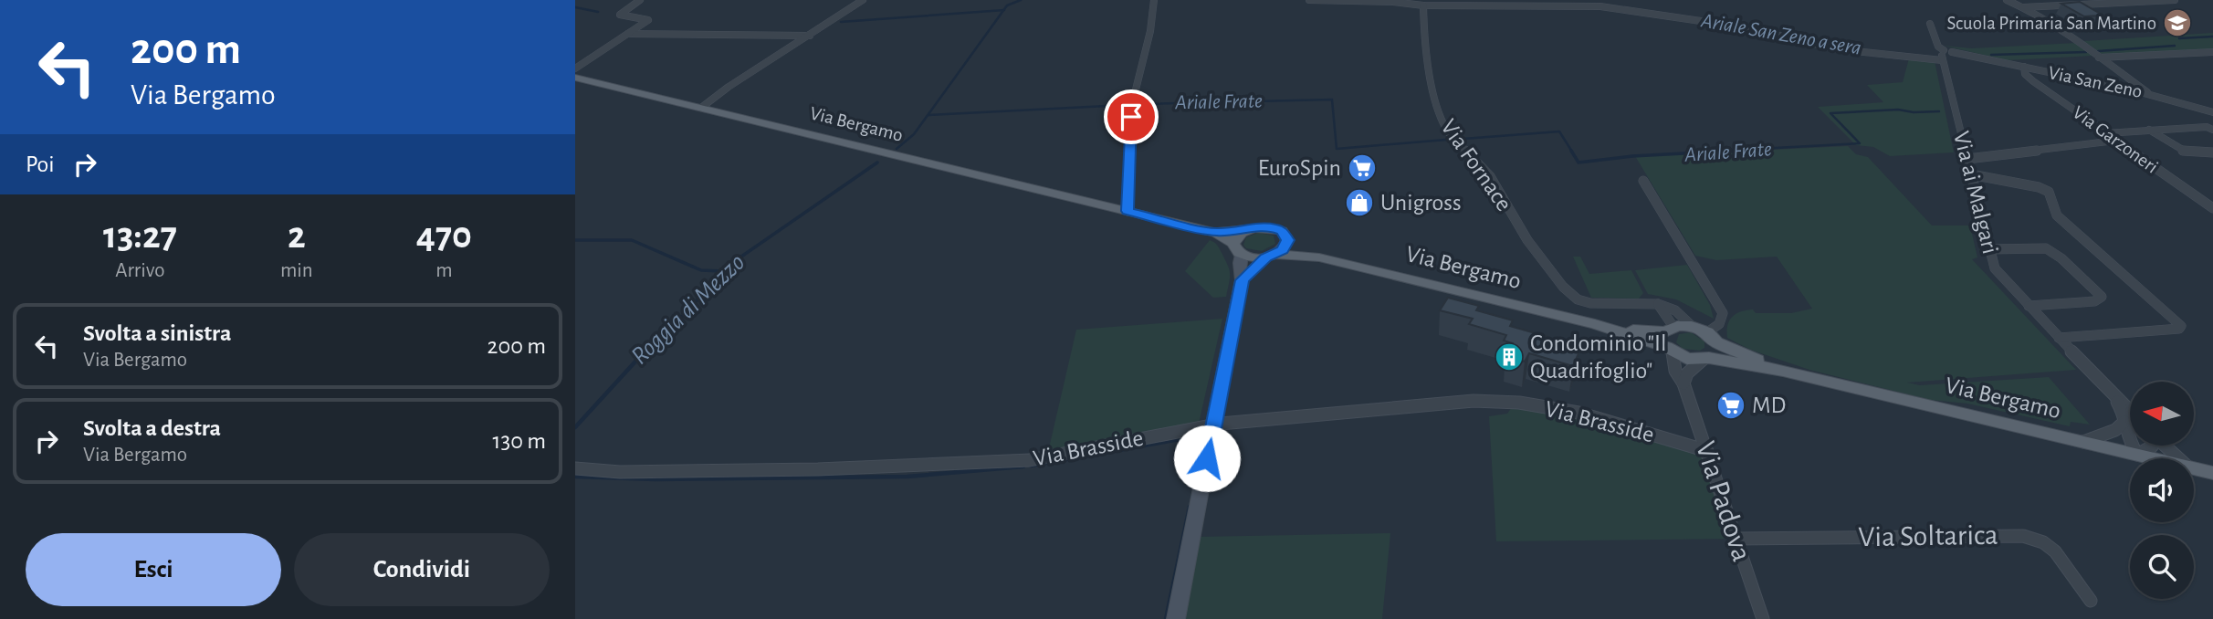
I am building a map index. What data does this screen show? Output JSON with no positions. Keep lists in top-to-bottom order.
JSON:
{
  "streets": {
    "main road": ["Via Bergamo"],
    "street": [
      "Via San Zeno",
      "Via Garzoneri",
      "Via Fornace",
      "Via ai Malgari",
      "Via Brasside",
      "Via Padova",
      "Via Soltarica"
    ]
  },
  "crossings": [
    ["Via San Zeno", "Via Garzoneri"],
    ["Via San Zeno", "Via ai Malgari"],
    ["Via Bergamo", "Via Fornace"],
    ["Via Bergamo", "Via ai Malgari"],
    ["Via Bergamo", "Via Padova"],
    ["Via Brasside", "Via Padova"],
    ["Via Padova", "Via Soltarica"]
  ],
  "water": ["Ariale San Zeno a sera", "Ariale Frate", "Roggia di Mezzo"],
  "places": {
    "school or university": ["Scuola Primaria San Martino"],
    "supermarket": ["EuroSpin", "MD"],
    "shop": ["Unigross"],
    "building": ["Condominio \"Il Quadrifoglio\""]
  },
  "north": "left",
  "page": {
    "turn": ["200 m", "Via Bergamo"],
    "then": "Poi",
    "eta": [
      "13:27",
      "Arrivo",
      "2",
      "min",
      "470",
      "m"
    ],
    "list": [
      {
        "name": "Svolta a sinistra",
        "note": "Via Bergamo",
        "value": "200 m"
      },
      {
        "name": "Svolta a destra",
        "note": "Via Bergamo",
        "value": "130 m"
      }
    ],
    "buttons": ["Esci", "Condividi"]
  }
}
